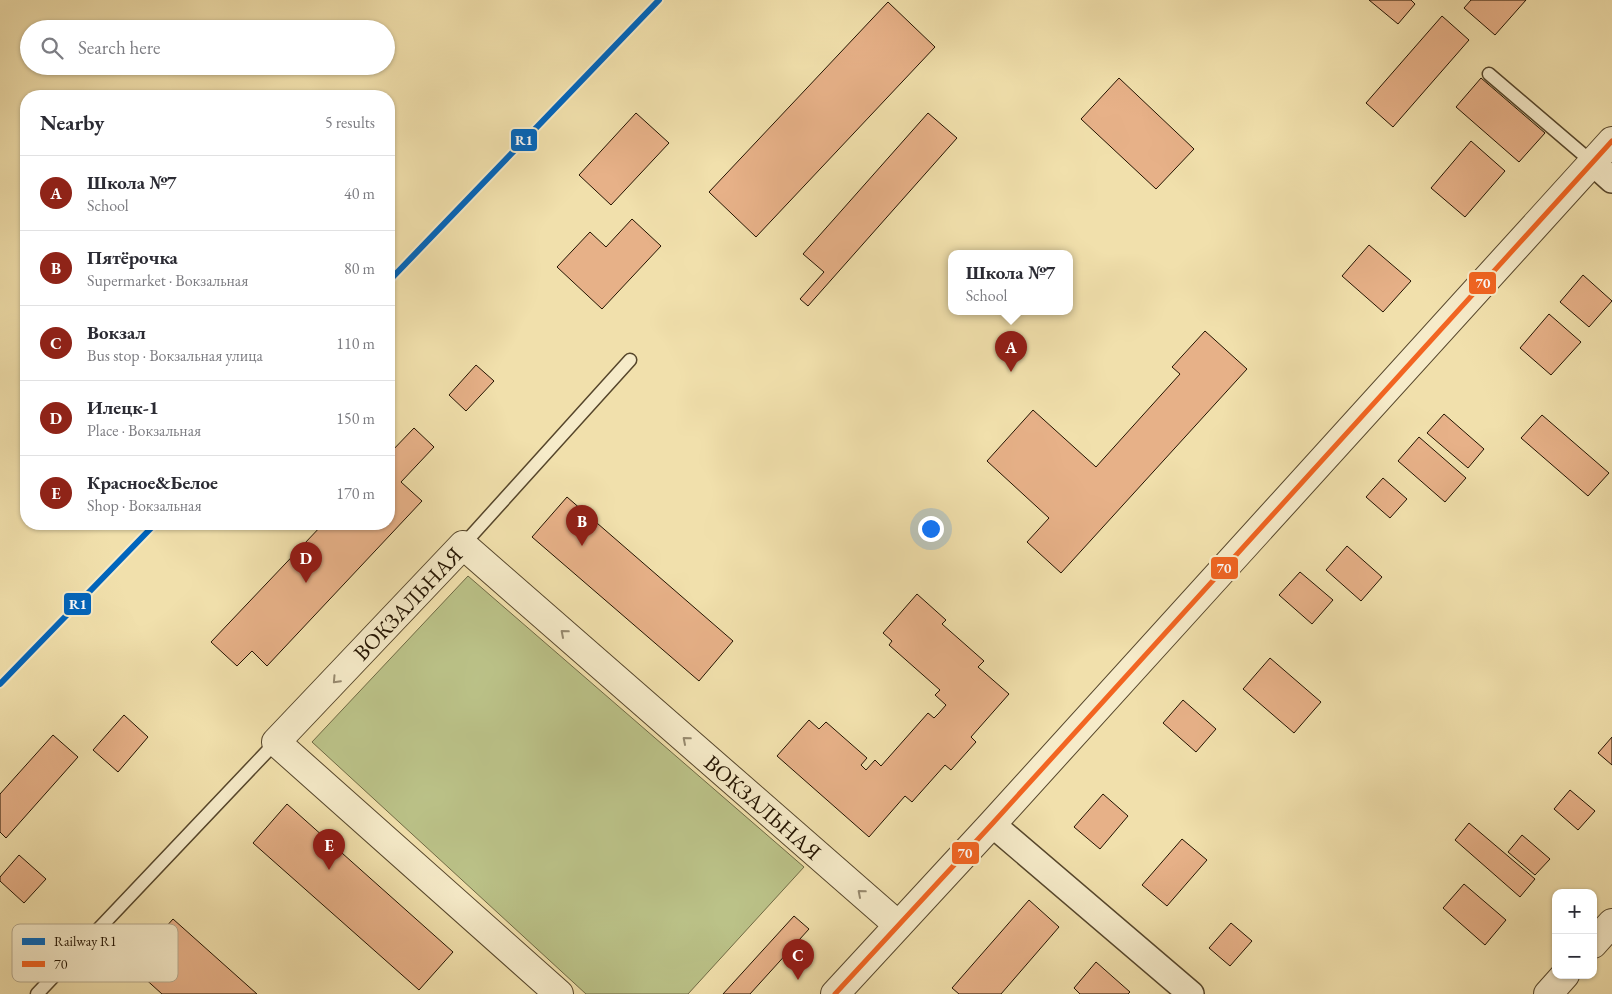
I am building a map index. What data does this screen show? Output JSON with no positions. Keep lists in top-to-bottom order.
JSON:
{
  "streets": {
    "street": ["ВОКЗАЛЬНАЯ"]
  },
  "lines": ["rail line R1", "transit line 70"],
  "legend": ["Railway R1", "70"],
  "page": {
    "search": "Search here",
    "heading": ["Nearby", "5 results"],
    "list": [
      {
        "mark": "A",
        "name": "Школа №7",
        "note": "School",
        "value": "40 m"
      },
      {
        "mark": "B",
        "name": "Пятёрочка",
        "note": "Supermarket · Вокзальная",
        "value": "80 m"
      },
      {
        "mark": "C",
        "name": "Вокзал",
        "note": "Bus stop · Вокзальная улица",
        "value": "110 m"
      },
      {
        "mark": "D",
        "name": "Илецк-1",
        "note": "Place · Вокзальная",
        "value": "150 m"
      },
      {
        "mark": "E",
        "name": "Красное&Белое",
        "note": "Shop · Вокзальная",
        "value": "170 m"
      }
    ],
    "popup": ["Школа №7", "School"],
    "pins": [
      "A",
      "B",
      "D",
      "E",
      "C"
    ],
    "map_buttons": ["+", "−"]
  }
}
